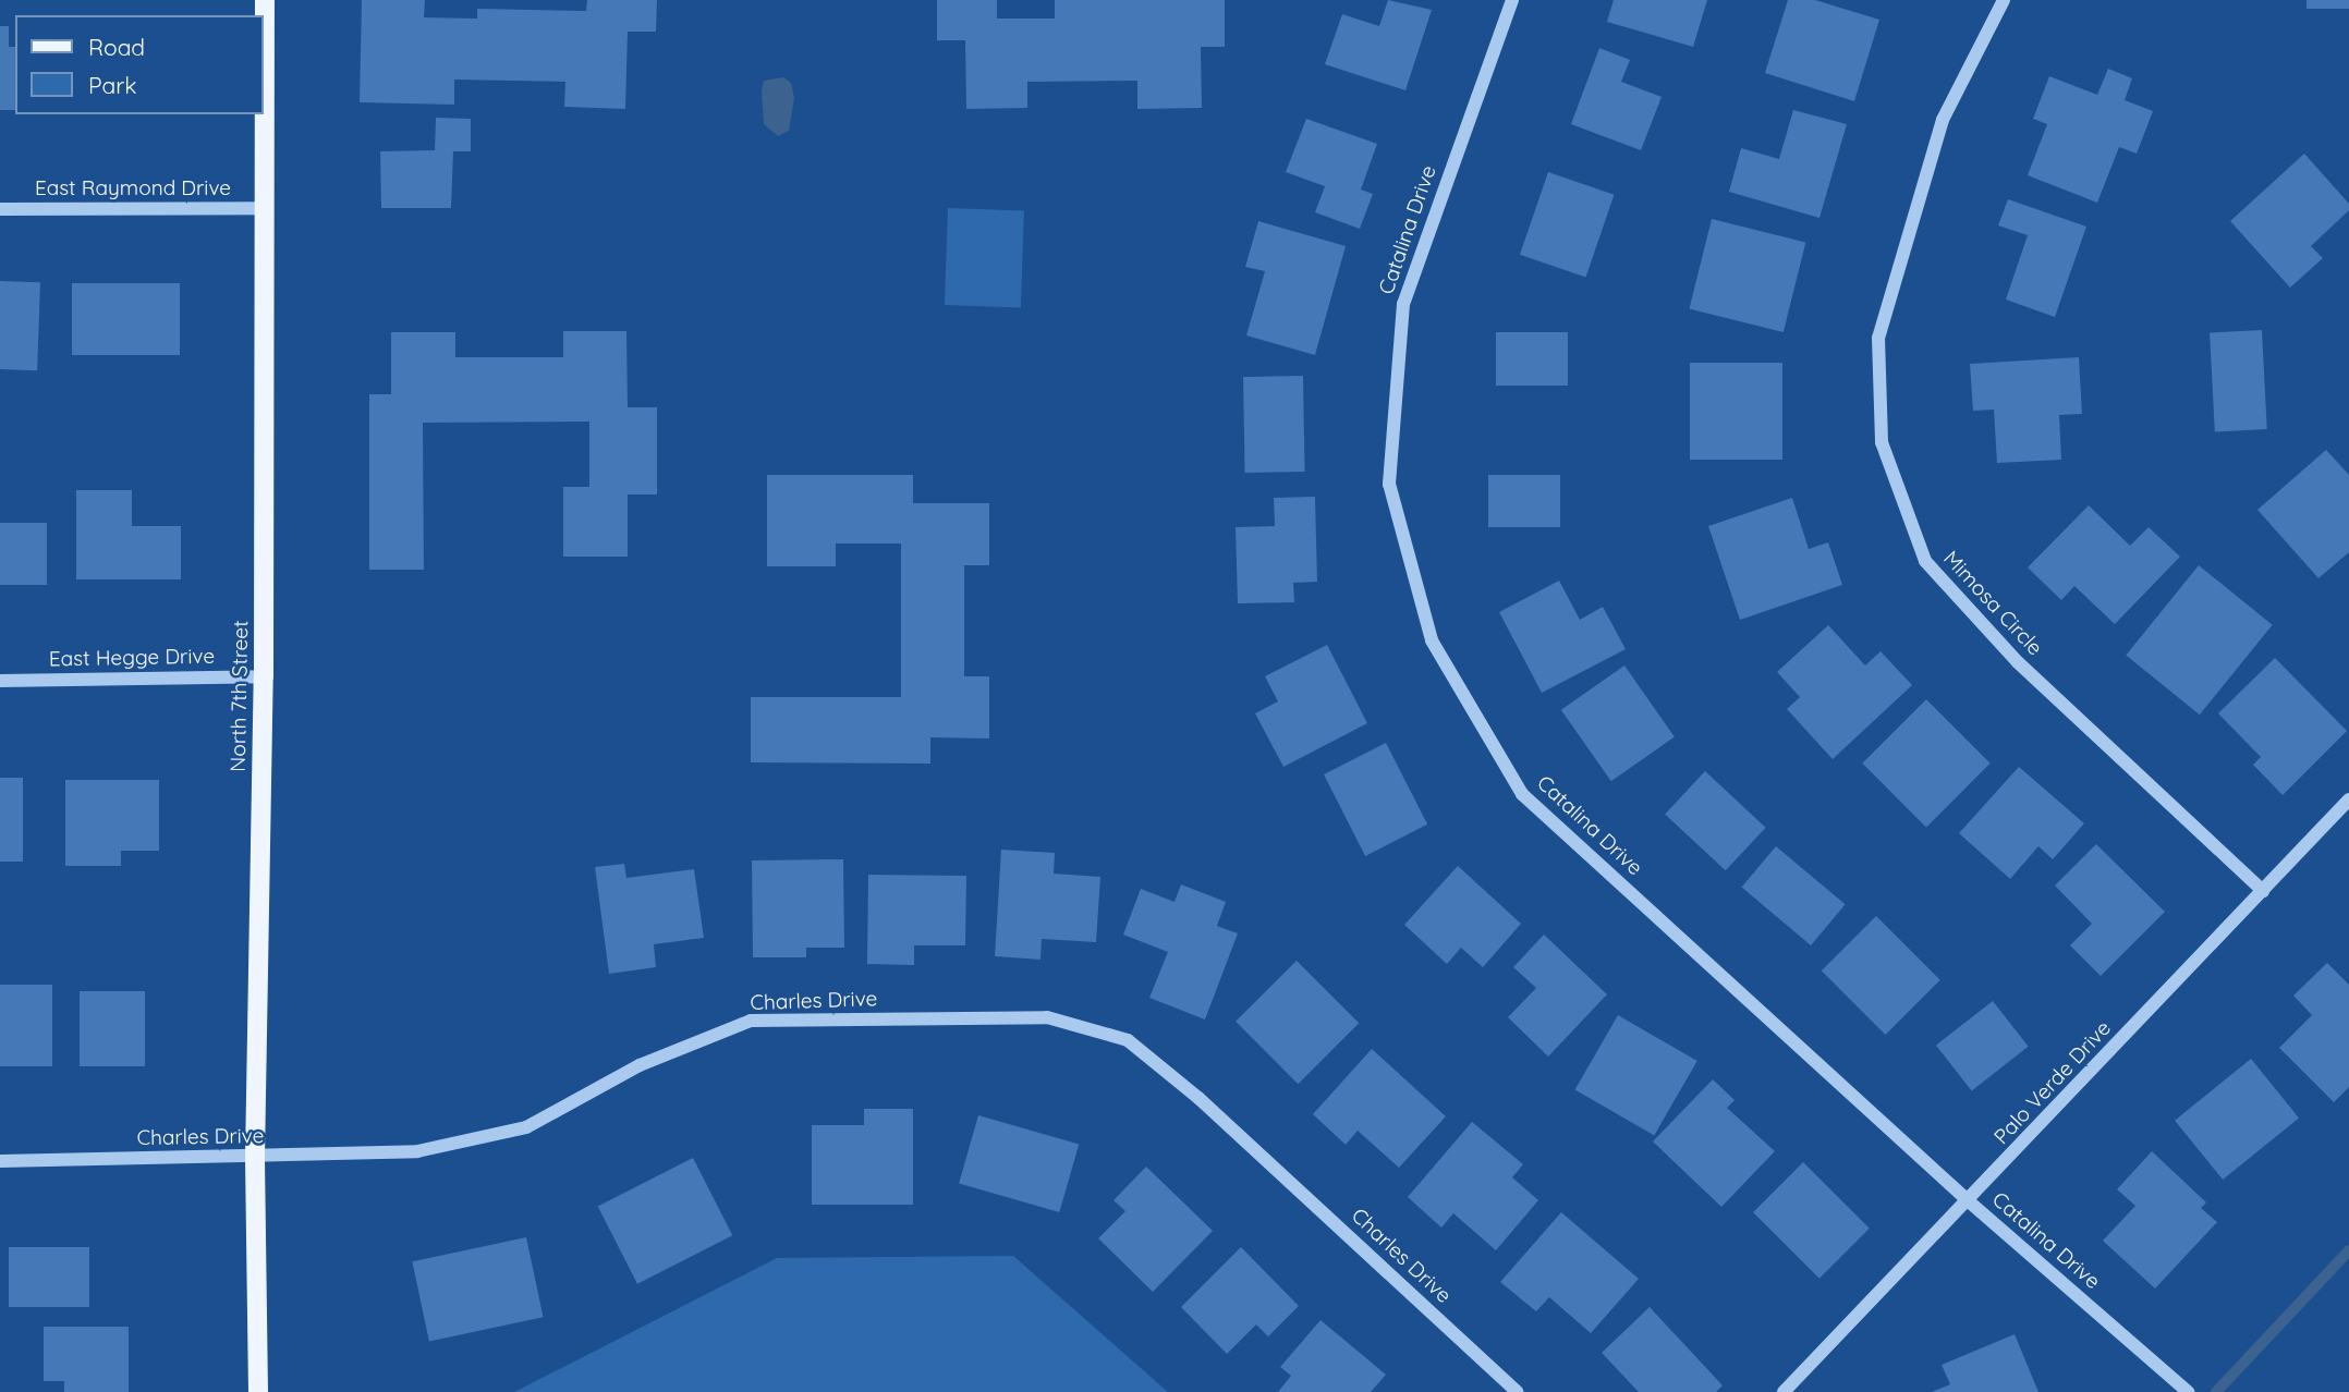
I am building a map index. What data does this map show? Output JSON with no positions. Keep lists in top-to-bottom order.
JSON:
{
  "streets": {
    "main road": ["North 7th Street"],
    "street": [
      "East Raymond Drive",
      "Catalina Drive",
      "Mimosa Circle",
      "East Hegge Drive",
      "Charles Drive",
      "Palo Verde Drive"
    ]
  },
  "crossings": [
    ["East Raymond Drive", "North 7th Street"],
    ["Catalina Drive", "Palo Verde Drive"],
    ["Mimosa Circle", "Palo Verde Drive"],
    ["East Hegge Drive", "North 7th Street"],
    ["North 7th Street", "Charles Drive"]
  ],
  "legend": ["Road", "Park"]
}
